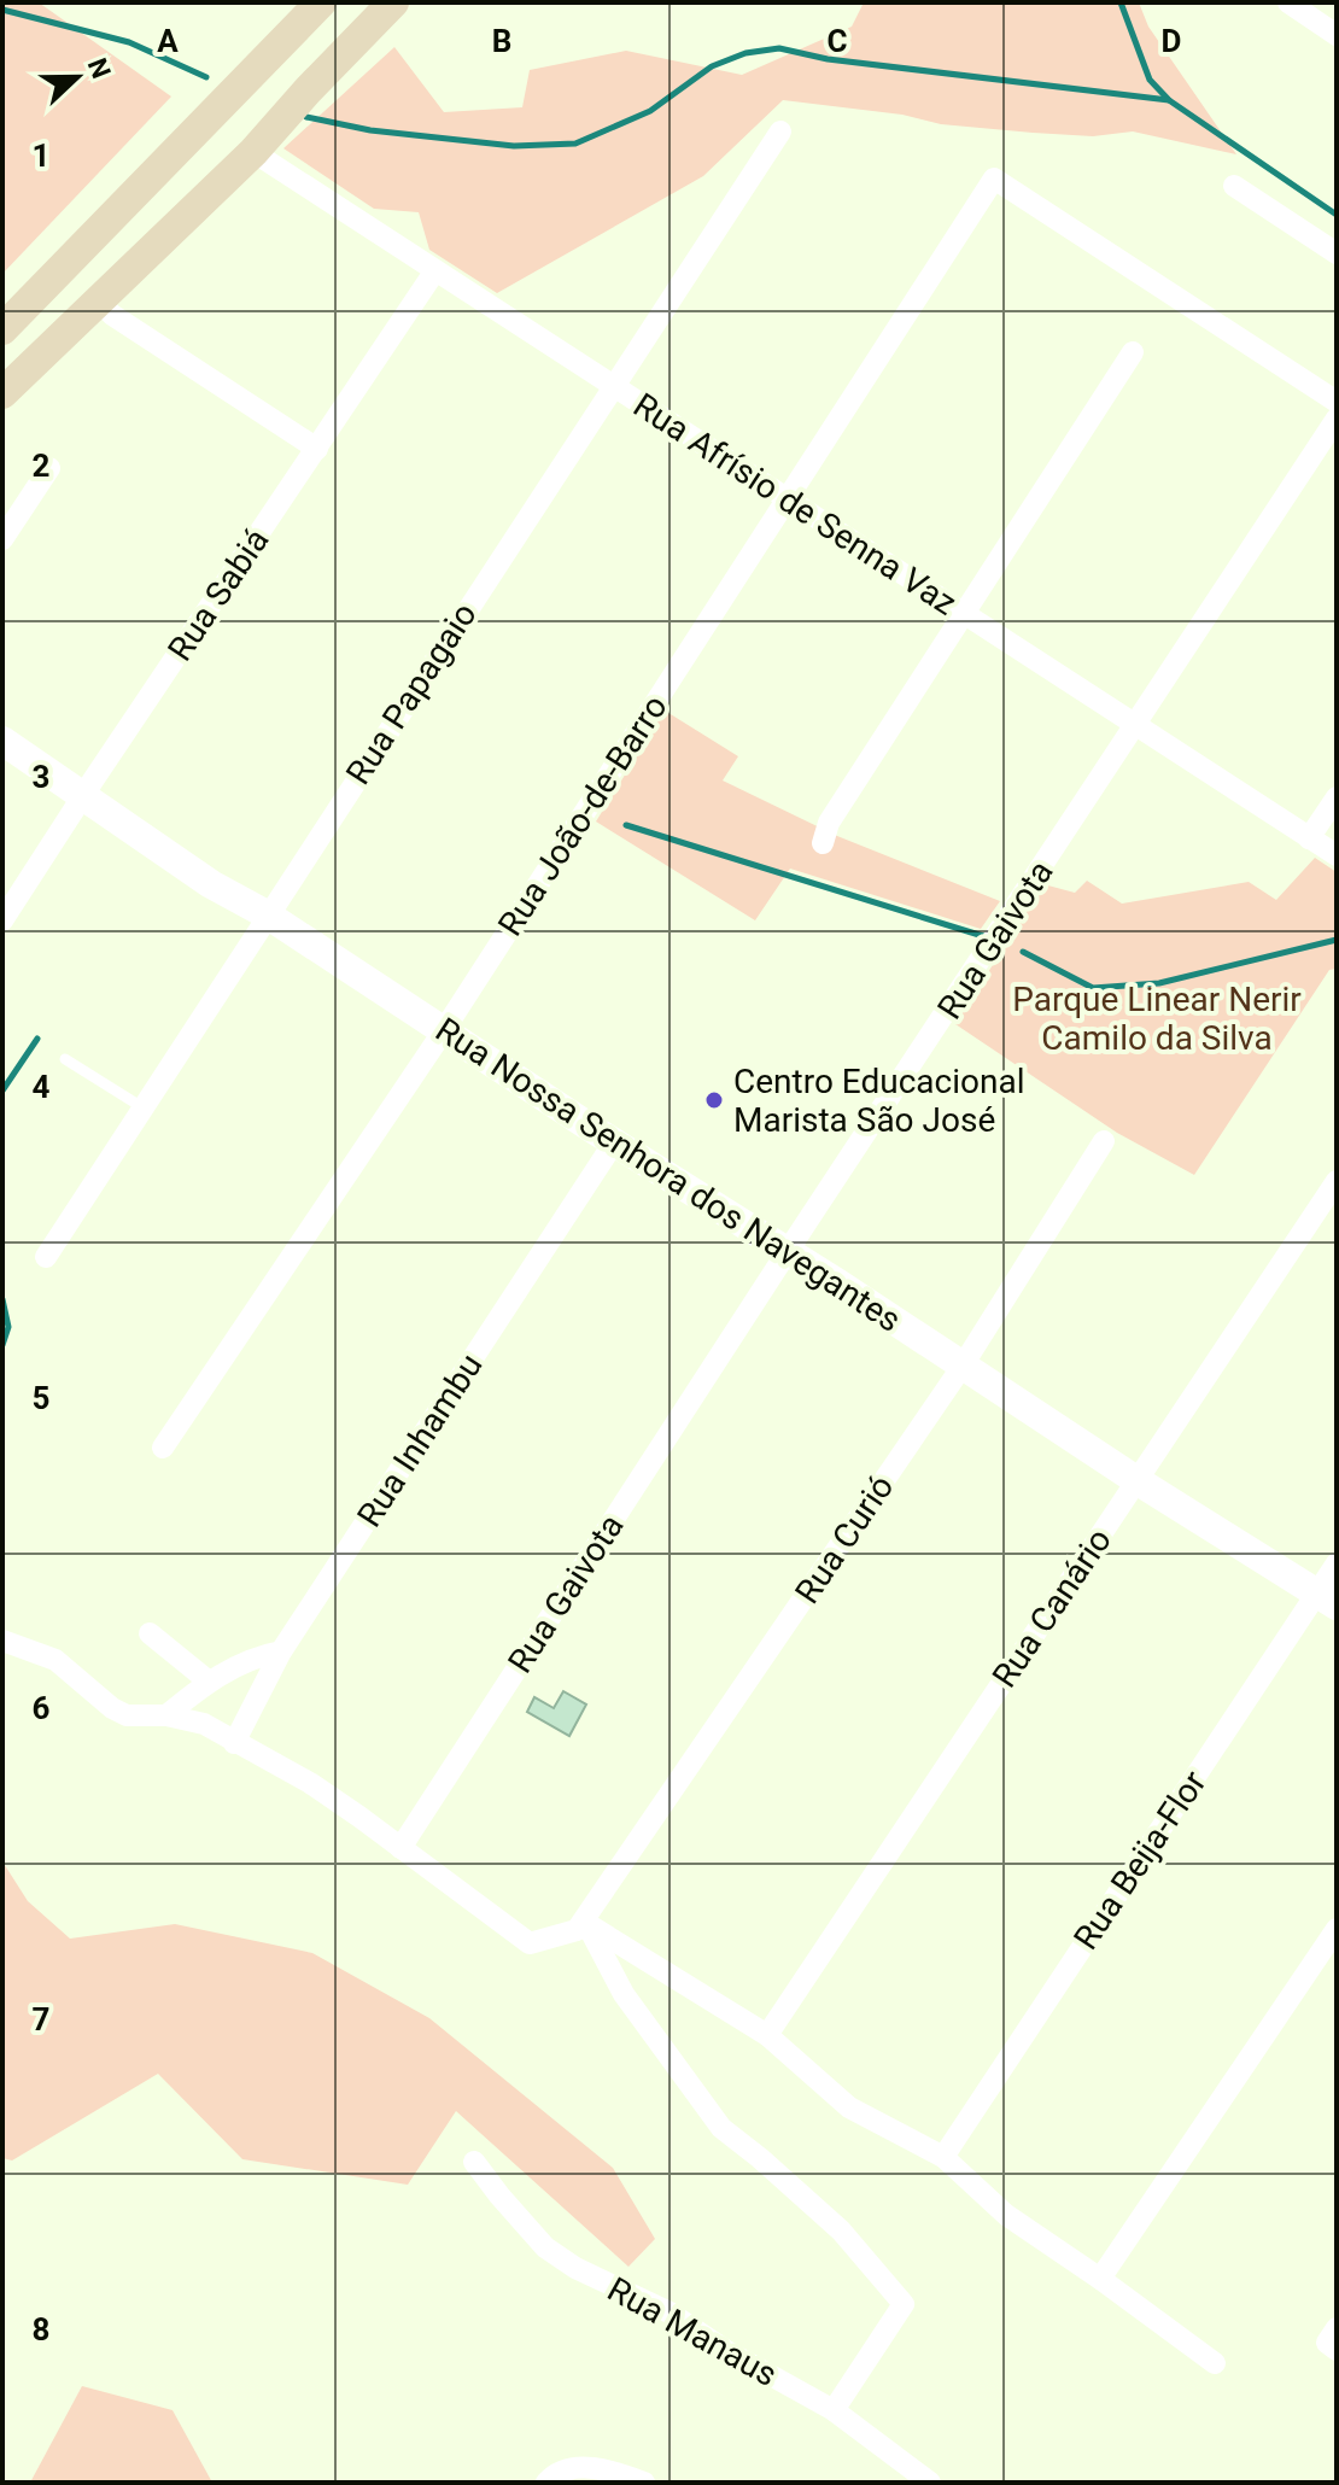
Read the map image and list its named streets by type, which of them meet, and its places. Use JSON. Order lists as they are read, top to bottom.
{
  "streets": {
    "street": [
      "Rua Afrísio de Senna Vaz",
      "Rua Sabiá",
      "Rua Papagaio",
      "Rua João-de-Barro",
      "Rua Gaivota",
      "Rua Nossa Senhora dos Navegantes",
      "Rua Inhambu",
      "Rua Curió",
      "Rua Canário",
      "Rua Beija-Flor",
      "Rua Manaus"
    ]
  },
  "crossings": [
    ["Rua Afrísio de Senna Vaz", "Rua Sabiá"],
    ["Rua Afrísio de Senna Vaz", "Rua Papagaio"],
    ["Rua Afrísio de Senna Vaz", "Rua João-de-Barro"],
    ["Rua Afrísio de Senna Vaz", "Rua Gaivota"],
    ["Rua Sabiá", "Rua Nossa Senhora dos Navegantes"],
    ["Rua Papagaio", "Rua Nossa Senhora dos Navegantes"],
    ["Rua João-de-Barro", "Rua Nossa Senhora dos Navegantes"],
    ["Rua Gaivota", "Rua Nossa Senhora dos Navegantes"],
    ["Rua Nossa Senhora dos Navegantes", "Rua Inhambu"],
    ["Rua Nossa Senhora dos Navegantes", "Rua Curió"],
    ["Rua Nossa Senhora dos Navegantes", "Rua Canário"],
    ["Rua Nossa Senhora dos Navegantes", "Rua Beija-Flor"]
  ],
  "parks": ["Parque Linear Nerir Camilo da Silva"],
  "places": ["Centro Educacional Marista São José"],
  "north": "right",
  "grid": {
    "columns": [
      "A",
      "B",
      "C",
      "D"
    ],
    "rows": [
      "1",
      "2",
      "3",
      "4",
      "5",
      "6",
      "7",
      "8"
    ]
  }
}
